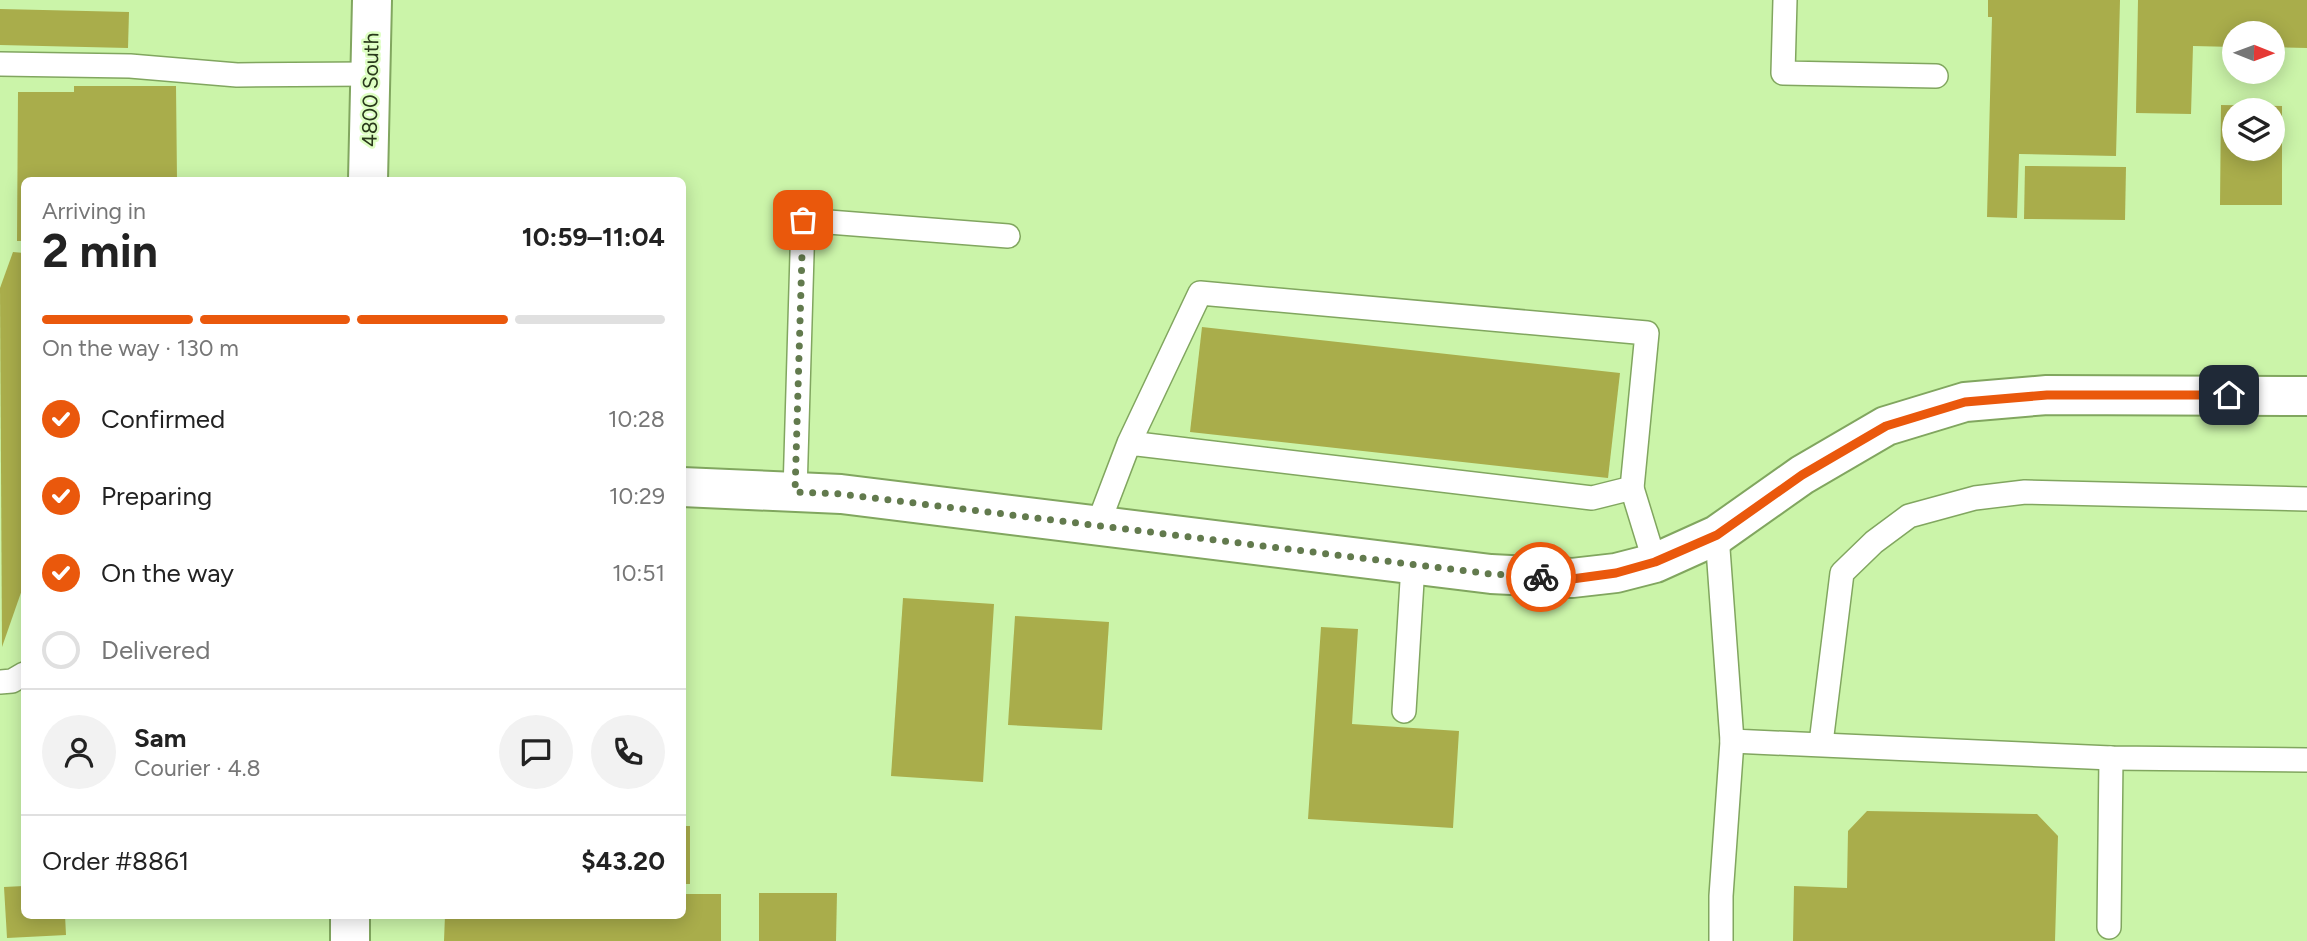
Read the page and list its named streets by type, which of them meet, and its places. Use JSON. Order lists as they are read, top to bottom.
{
  "streets": {
    "street": ["4800 South"]
  },
  "north": "right",
  "page": {
    "heading": ["2 min", "Arriving in", "10:59–11:04"],
    "panel": [
      "Sam",
      "Courier · 4.8",
      "Order #8861",
      "$43.20"
    ],
    "bar": "On the way · 130 m",
    "list": [
      ["Confirmed", "10:28"],
      ["Preparing", "10:29"],
      ["On the way", "10:51"],
      "Delivered"
    ]
  }
}
